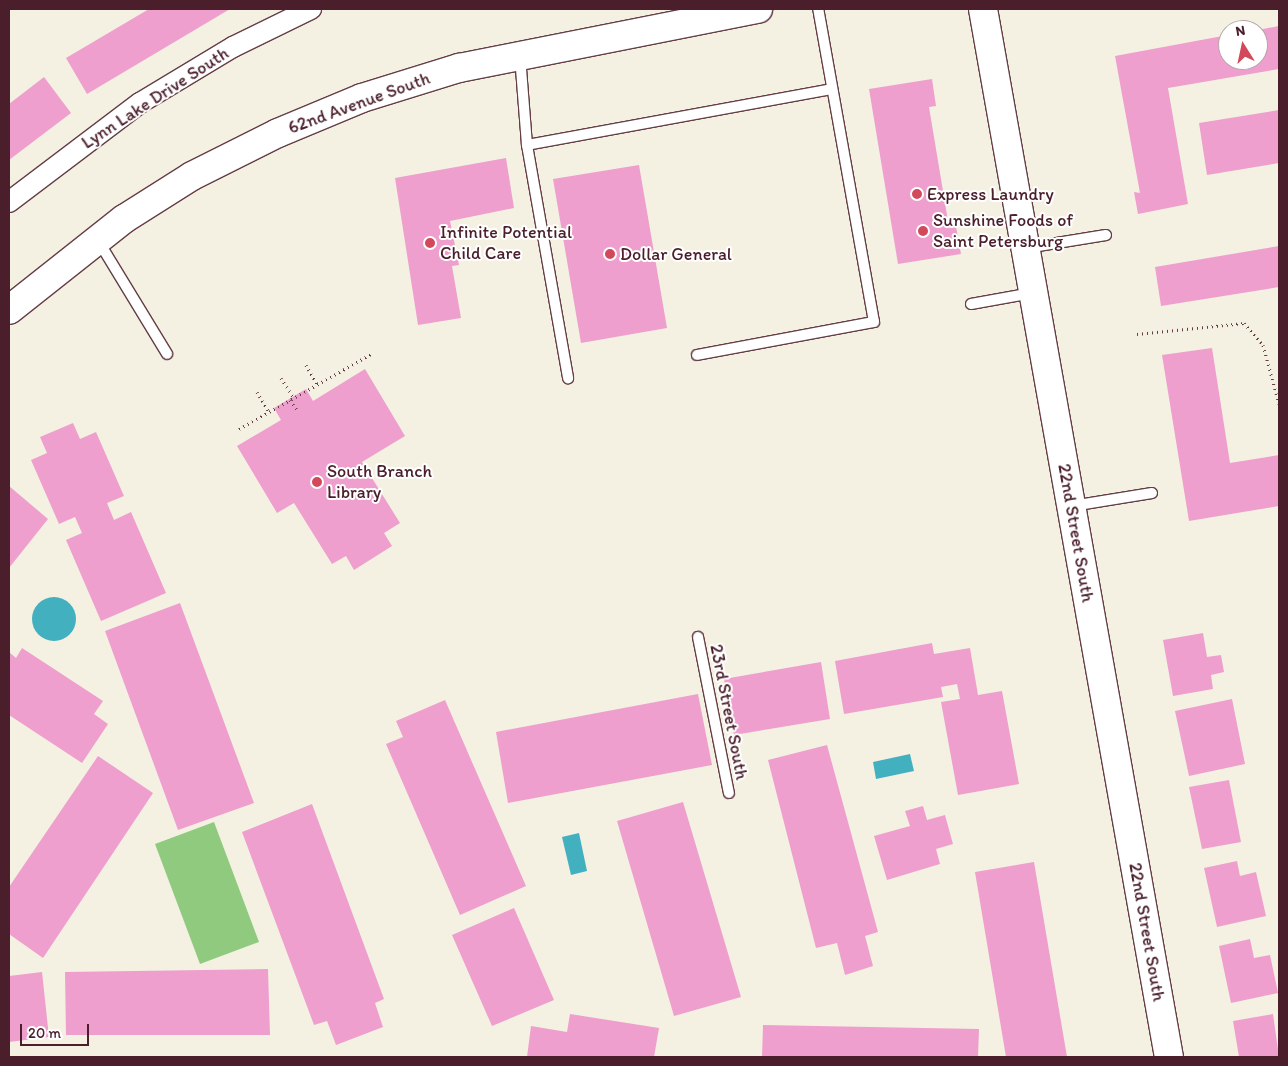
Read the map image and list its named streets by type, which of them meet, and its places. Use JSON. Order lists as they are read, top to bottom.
{
  "streets": {
    "street": ["Lynn Lake Drive South", "62nd Avenue South", "22nd Street South"],
    "lane": ["23rd Street South"]
  },
  "places": [
    "Express Laundry",
    "Sunshine Foods of Saint Petersburg",
    "Infinite Potential Child Care",
    "Dollar General",
    "South Branch Library"
  ],
  "scale_bar": "20 m",
  "north": "top"
}
